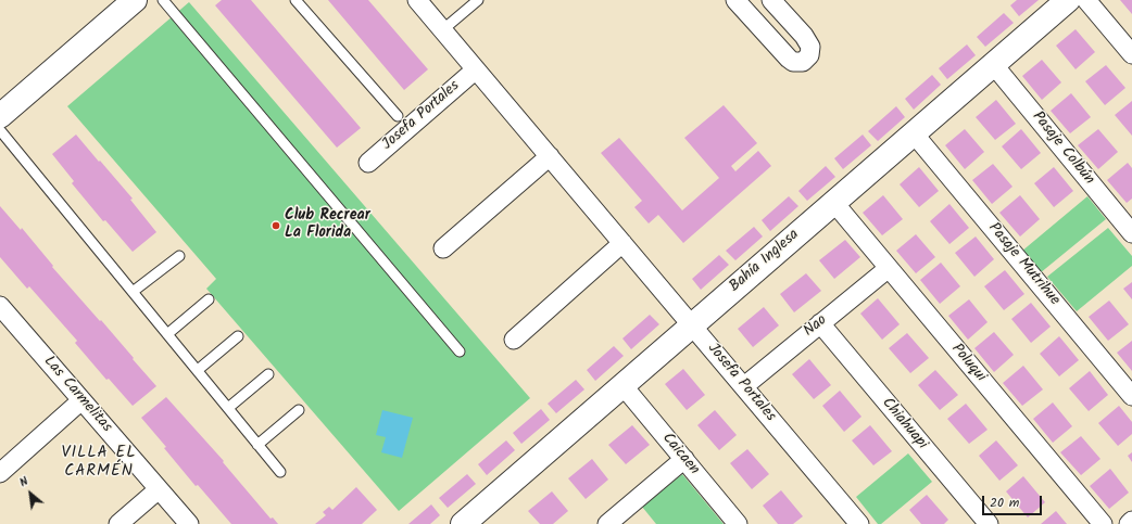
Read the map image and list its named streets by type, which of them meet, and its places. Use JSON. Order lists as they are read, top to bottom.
{
  "streets": {
    "street": [
      "Josefa Portales",
      "Pasaje Colbún",
      "Bahía Inglesa",
      "Pasaje Mutrihue",
      "Nao",
      "Poluqui",
      "Las Carmelitas",
      "Chiahuapi",
      "Caicaen"
    ]
  },
  "crossings": [
    ["Josefa Portales", "Bahía Inglesa"],
    ["Josefa Portales", "Nao"],
    ["Pasaje Colbún", "Bahía Inglesa"],
    ["Bahía Inglesa", "Pasaje Mutrihue"],
    ["Bahía Inglesa", "Poluqui"],
    ["Bahía Inglesa", "Caicaen"],
    ["Nao", "Poluqui"],
    ["Nao", "Chiahuapi"]
  ],
  "districts": ["VILLA EL CARMÉN"],
  "places": ["Club Recrear La Florida"],
  "scale_bar": "20 m",
  "north": "top left"
}
